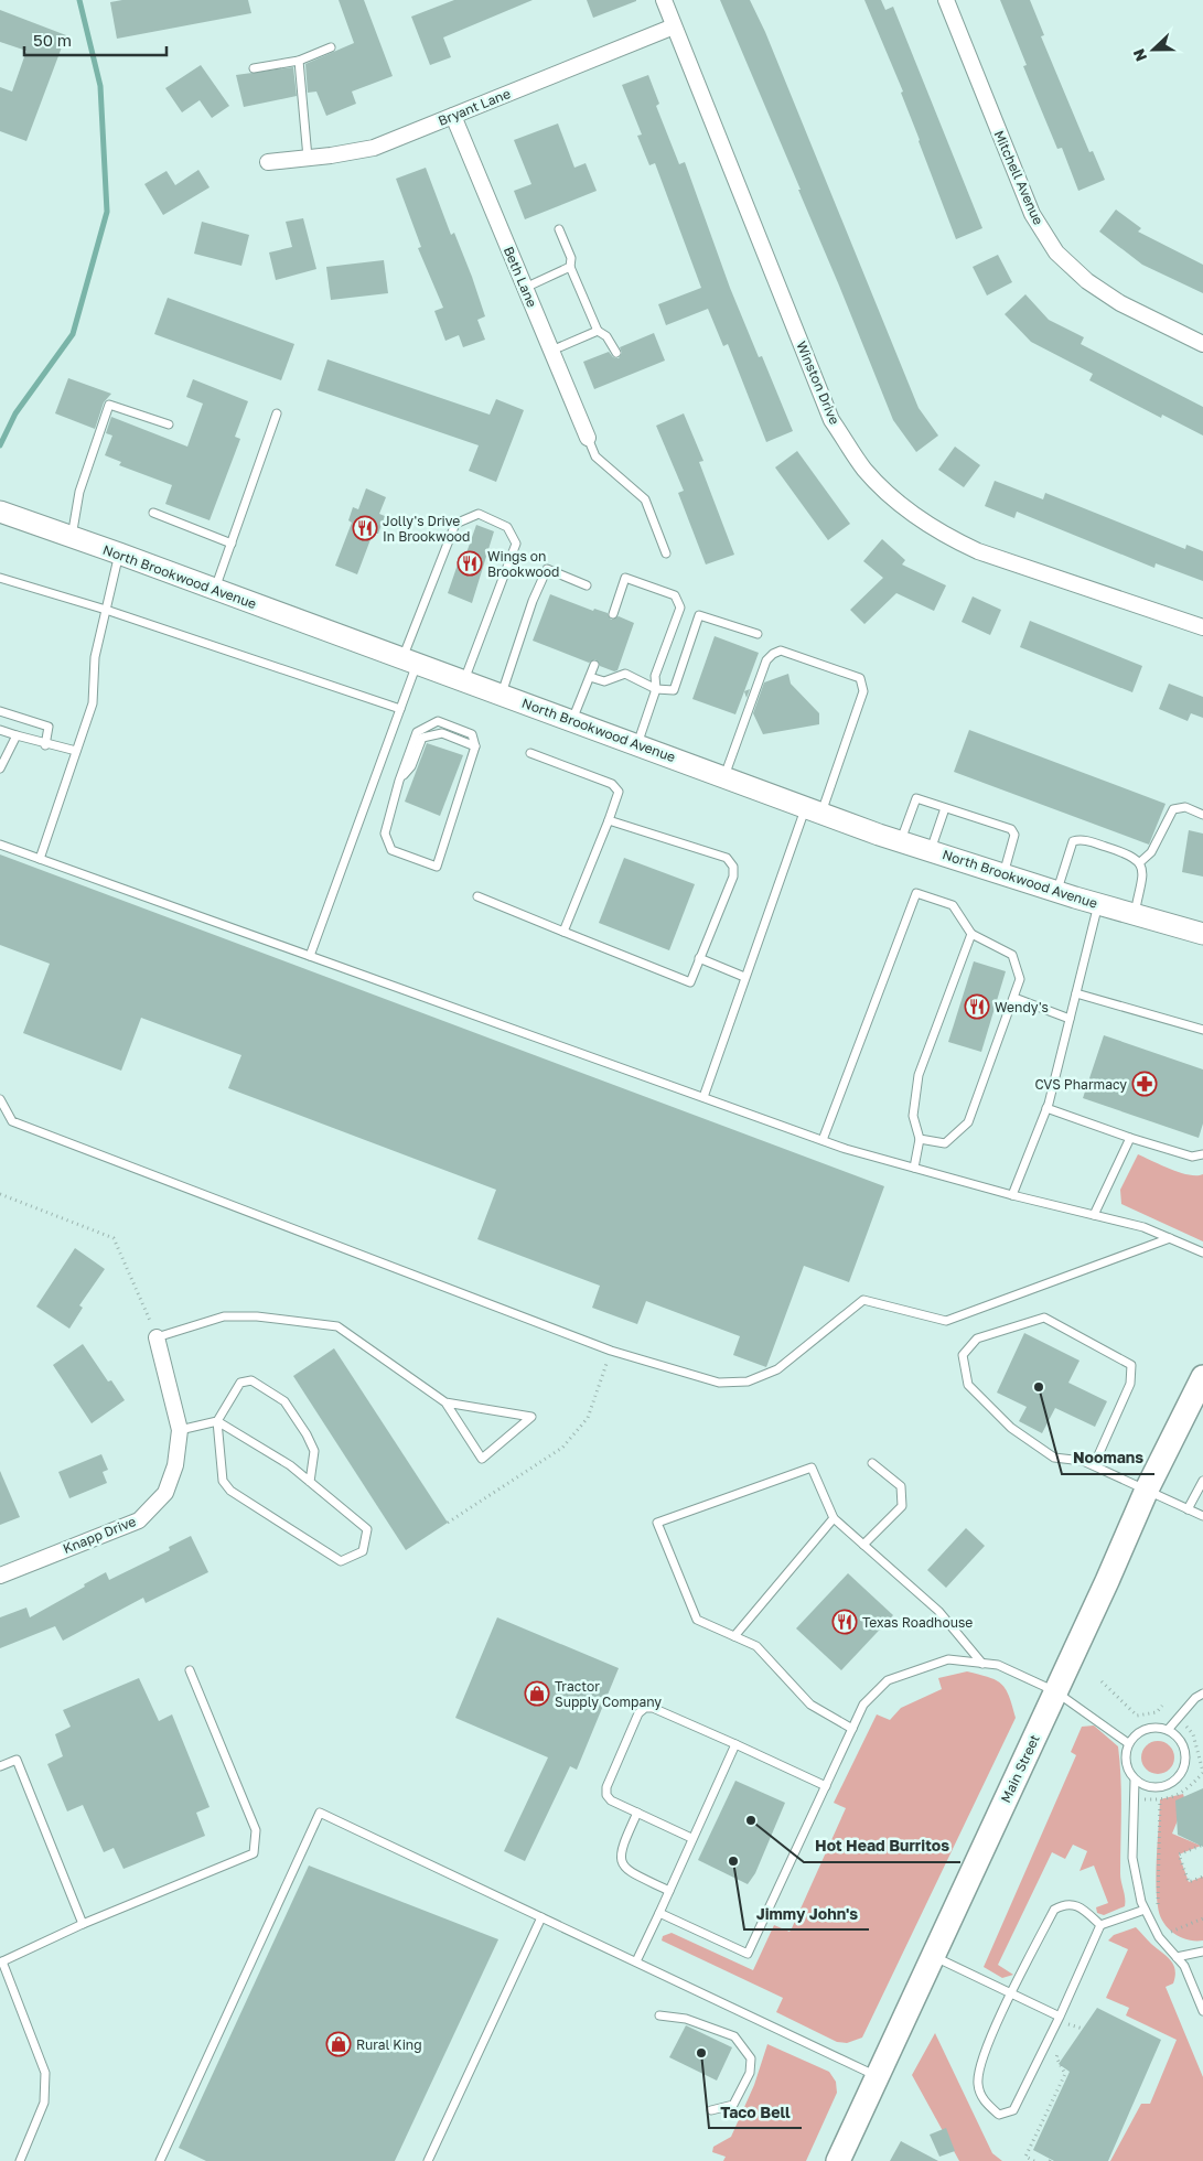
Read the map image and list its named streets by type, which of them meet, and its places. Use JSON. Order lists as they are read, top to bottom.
{
  "streets": {
    "main road": ["Main Street"],
    "street": [
      "Bryant Lane",
      "Mitchell Avenue",
      "Beth Lane",
      "Winston Drive",
      "North Brookwood Avenue",
      "Knapp Drive"
    ]
  },
  "crossings": [
    ["Bryant Lane", "Beth Lane"],
    ["Bryant Lane", "Winston Drive"]
  ],
  "places": {
    "restaurant": [
      "Jolly's Drive In Brookwood",
      "Wings on Brookwood",
      "Wendy's",
      "Texas Roadhouse"
    ],
    "pharmacy": ["CVS Pharmacy"],
    "other": [
      "Noomans",
      "Hot Head Burritos",
      "Jimmy John's",
      "Taco Bell"
    ],
    "shop": ["Tractor Supply Company", "Rural King"]
  },
  "scale_bar": "50 m",
  "north": "left"
}
